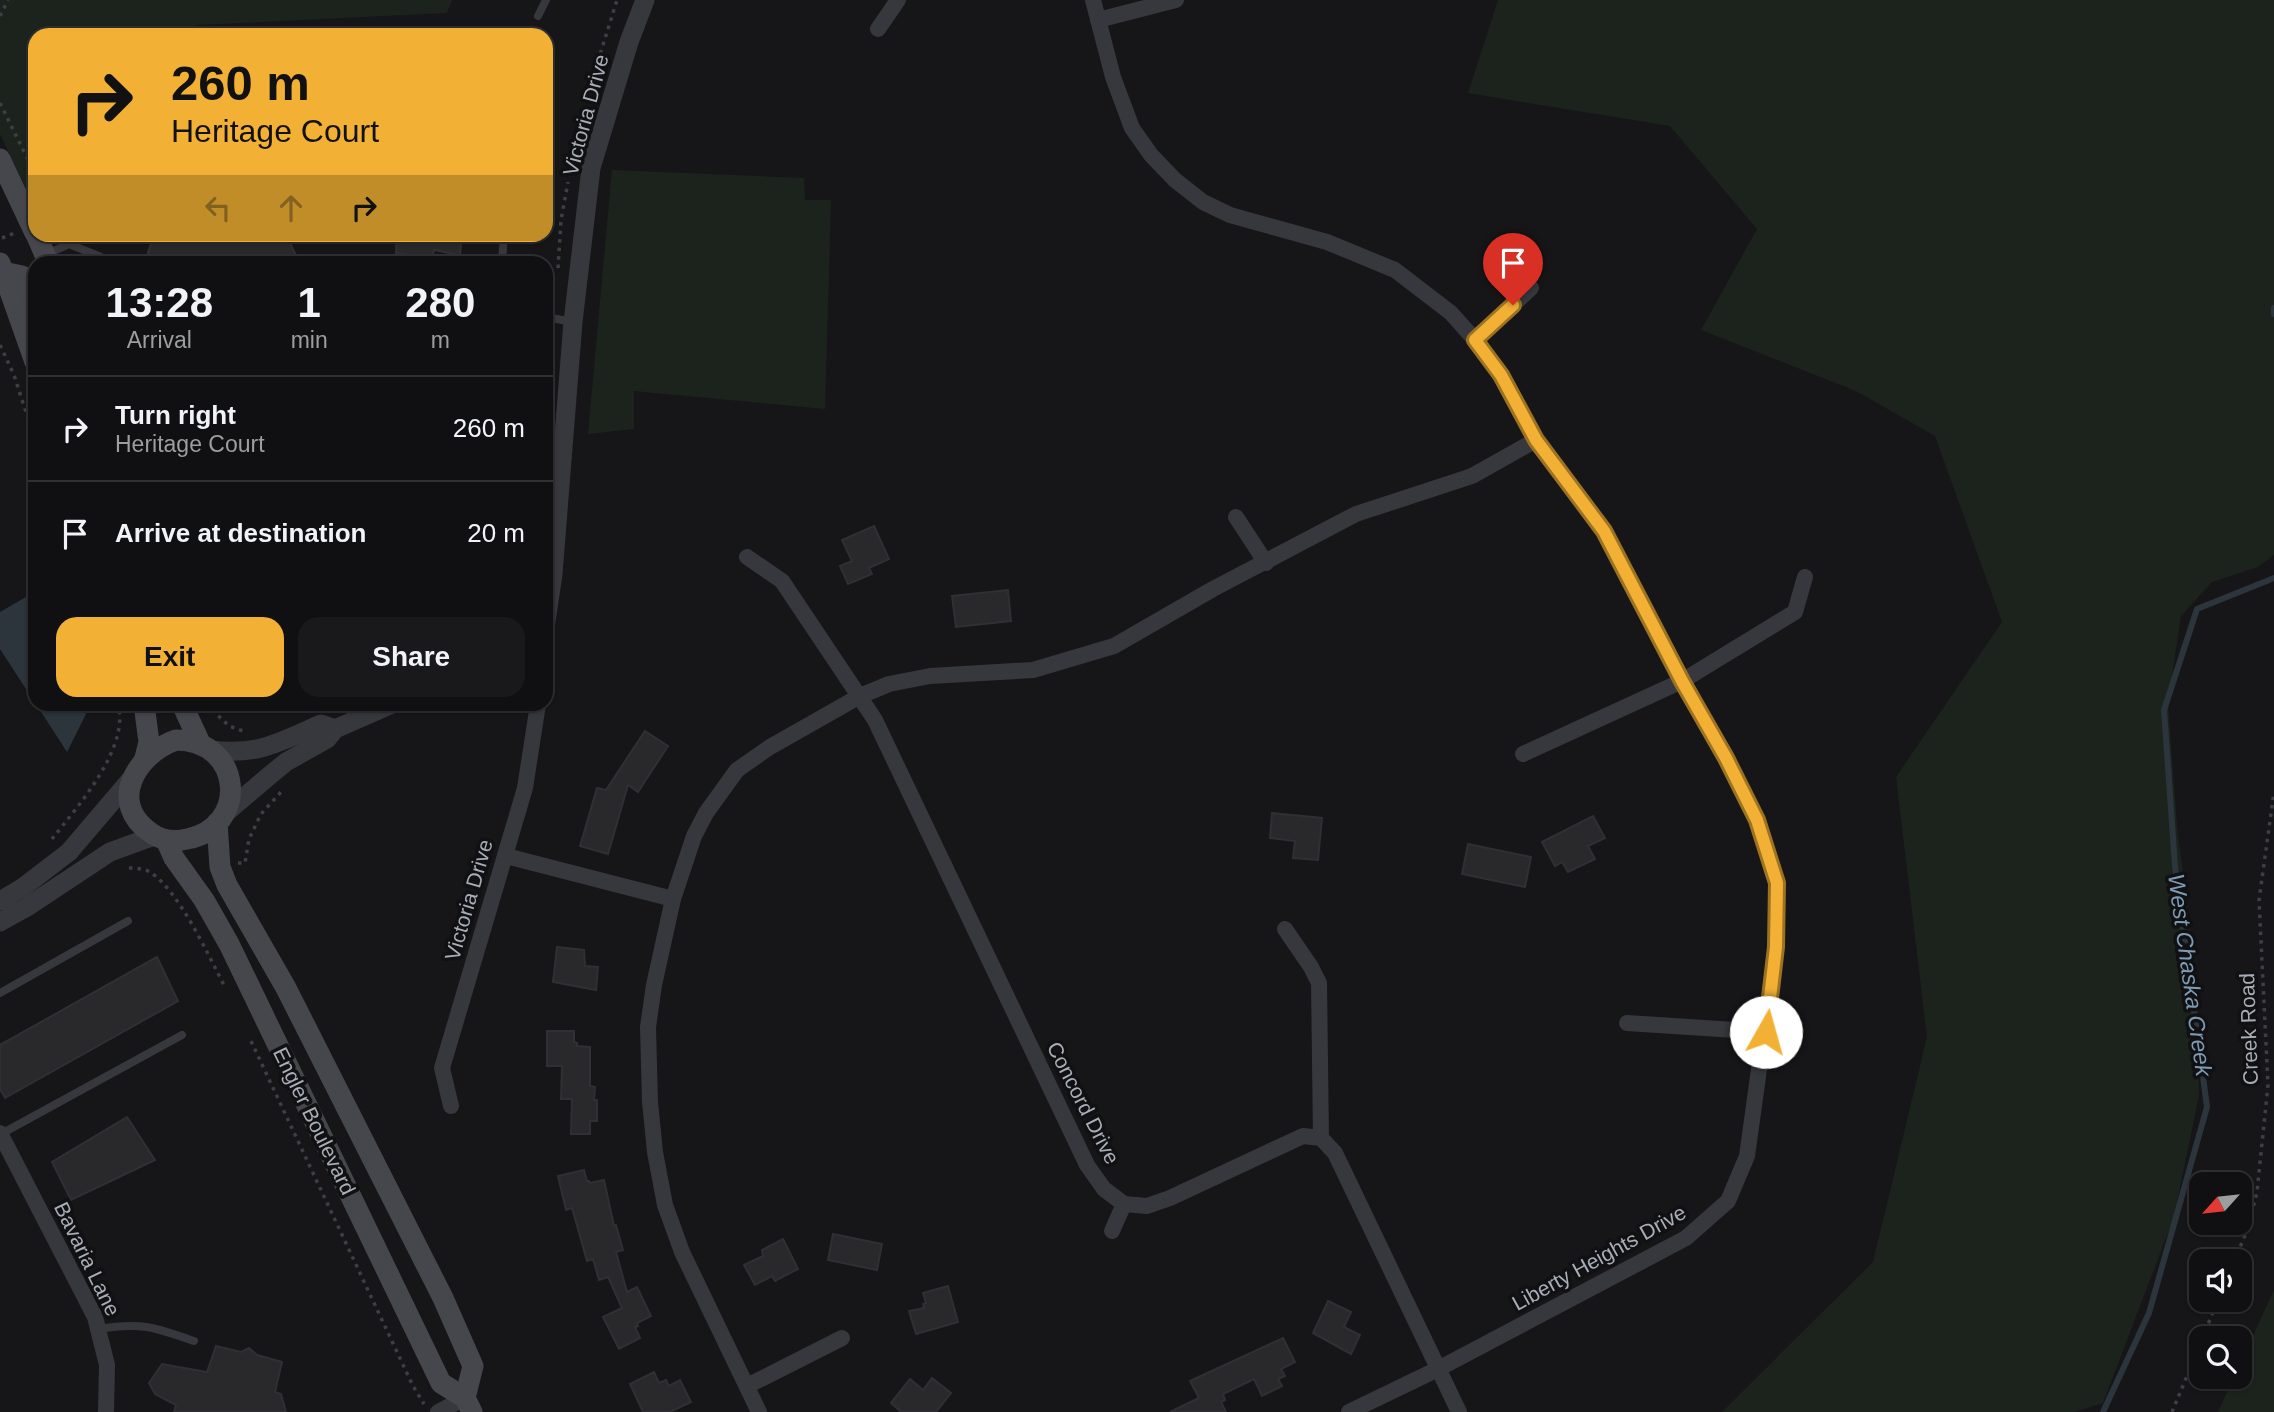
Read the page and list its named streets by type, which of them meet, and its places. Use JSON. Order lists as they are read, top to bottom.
{
  "streets": {
    "main road": ["Engler Boulevard"],
    "street": [
      "Victoria Drive",
      "Concord Drive",
      "Liberty Heights Drive",
      "Bavaria Lane"
    ],
    "path": ["Creek Road"]
  },
  "water": ["West Chaska Creek"],
  "north": "bottom left",
  "page": {
    "turn": ["260 m", "Heritage Court"],
    "eta": [
      "13:28",
      "Arrival",
      "1",
      "min",
      "280",
      "m"
    ],
    "list": [
      {
        "name": "Turn right",
        "note": "Heritage Court",
        "value": "260 m"
      },
      {
        "name": "Arrive at destination",
        "value": "20 m"
      }
    ],
    "buttons": ["Exit", "Share"]
  }
}
